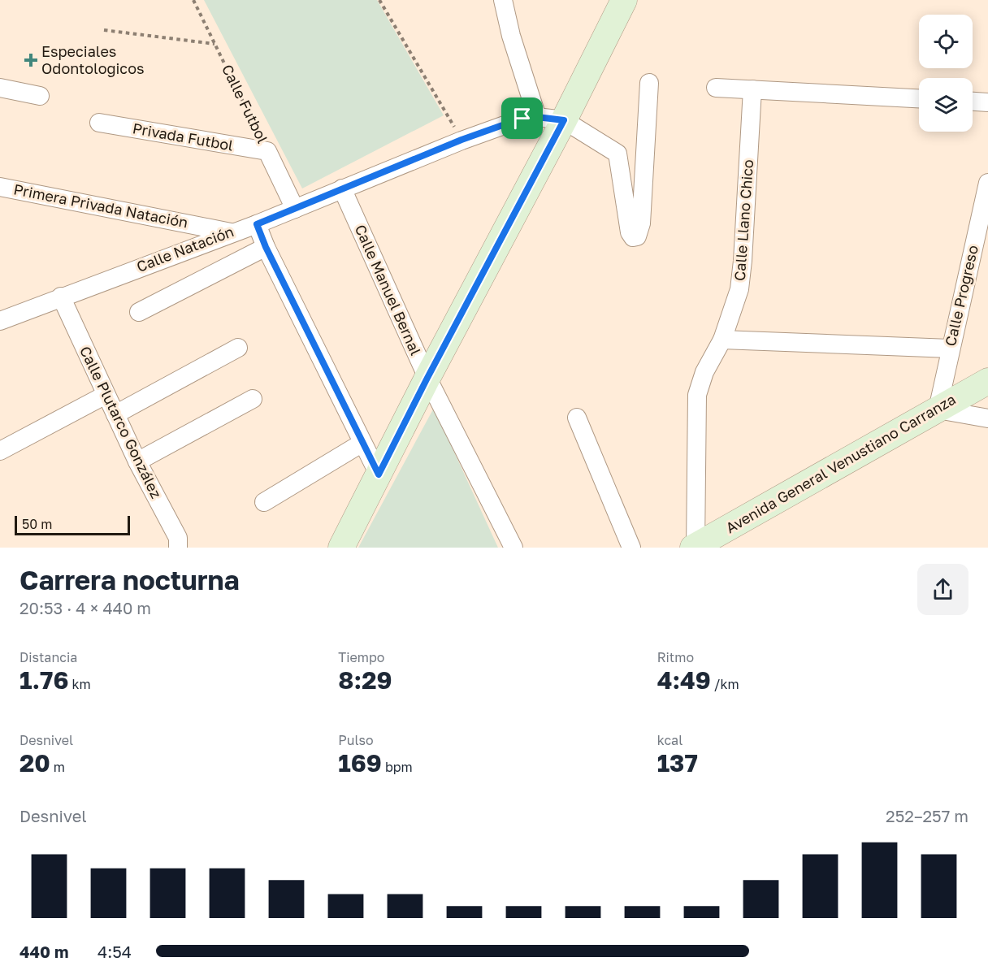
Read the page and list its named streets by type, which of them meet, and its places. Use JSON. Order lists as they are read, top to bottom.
{
  "streets": {
    "main road": ["Avenida General Venustiano Carranza"],
    "street": [
      "Calle Futbol",
      "Privada Futbol",
      "Primera Privada Natación",
      "Calle Llano Chico",
      "Calle Natación",
      "Calle Manuel Bernal",
      "Calle Progreso",
      "Calle Plutarco González"
    ]
  },
  "crossings": [
    ["Calle Futbol", "Privada Futbol"],
    ["Calle Futbol", "Calle Natación"],
    ["Primera Privada Natación", "Calle Natación"],
    ["Calle Llano Chico", "Avenida General Venustiano Carranza"],
    ["Calle Natación", "Calle Manuel Bernal"],
    ["Calle Natación", "Calle Plutarco González"],
    ["Calle Progreso", "Avenida General Venustiano Carranza"]
  ],
  "places": {
    "health": ["Especiales Odontologicos"]
  },
  "scale_bar": "50 m",
  "page": {
    "scale": "50 m",
    "heading": ["Carrera nocturna", "20:53 · 4 × 440 m"],
    "stats": [
      ["Distancia", "1.76 km"],
      ["Tiempo", "8:29"],
      ["Ritmo", "4:49 /km"],
      ["Desnivel", "20 m"],
      ["Pulso", "169 bpm"],
      ["kcal", "137"]
    ],
    "chart": ["Desnivel", "252–257 m"],
    "list": [
      {
        "name": "440 m",
        "note": "4:54"
      }
    ]
  }
}
